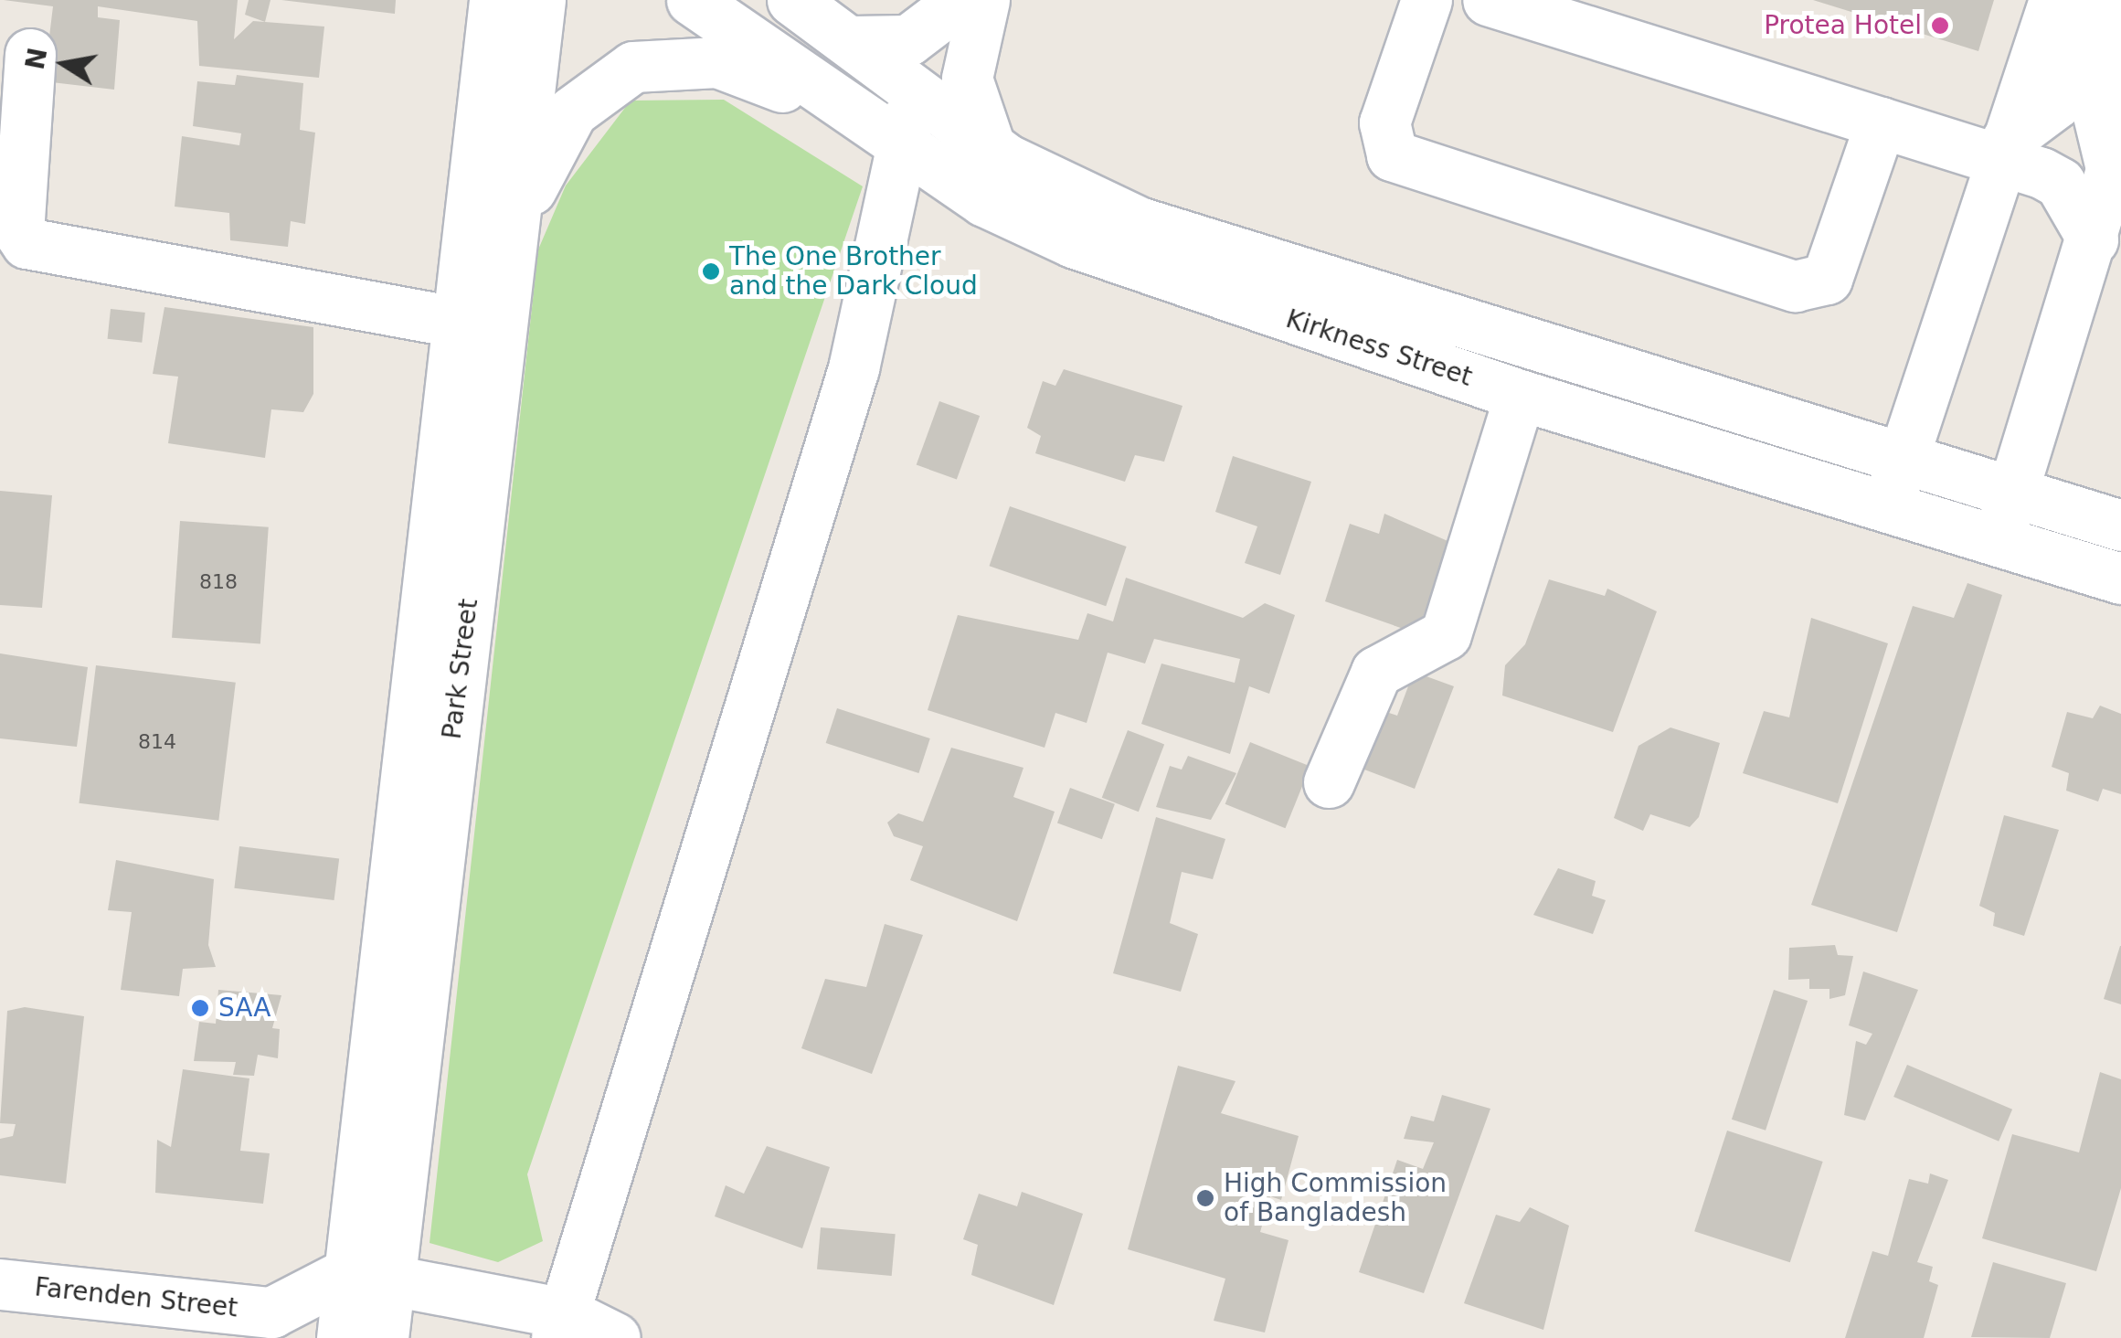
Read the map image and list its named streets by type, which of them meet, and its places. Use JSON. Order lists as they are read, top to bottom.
{
  "streets": {
    "street": ["Kirkness Street", "Park Street", "Farenden Street"]
  },
  "crossings": [
    ["Park Street", "Farenden Street"]
  ],
  "places": [
    "Protea Hotel",
    "The One Brother and the Dark Cloud",
    "SAA",
    "High Commission of Bangladesh"
  ],
  "house_numbers": ["818", "814"],
  "north": "left"
}
